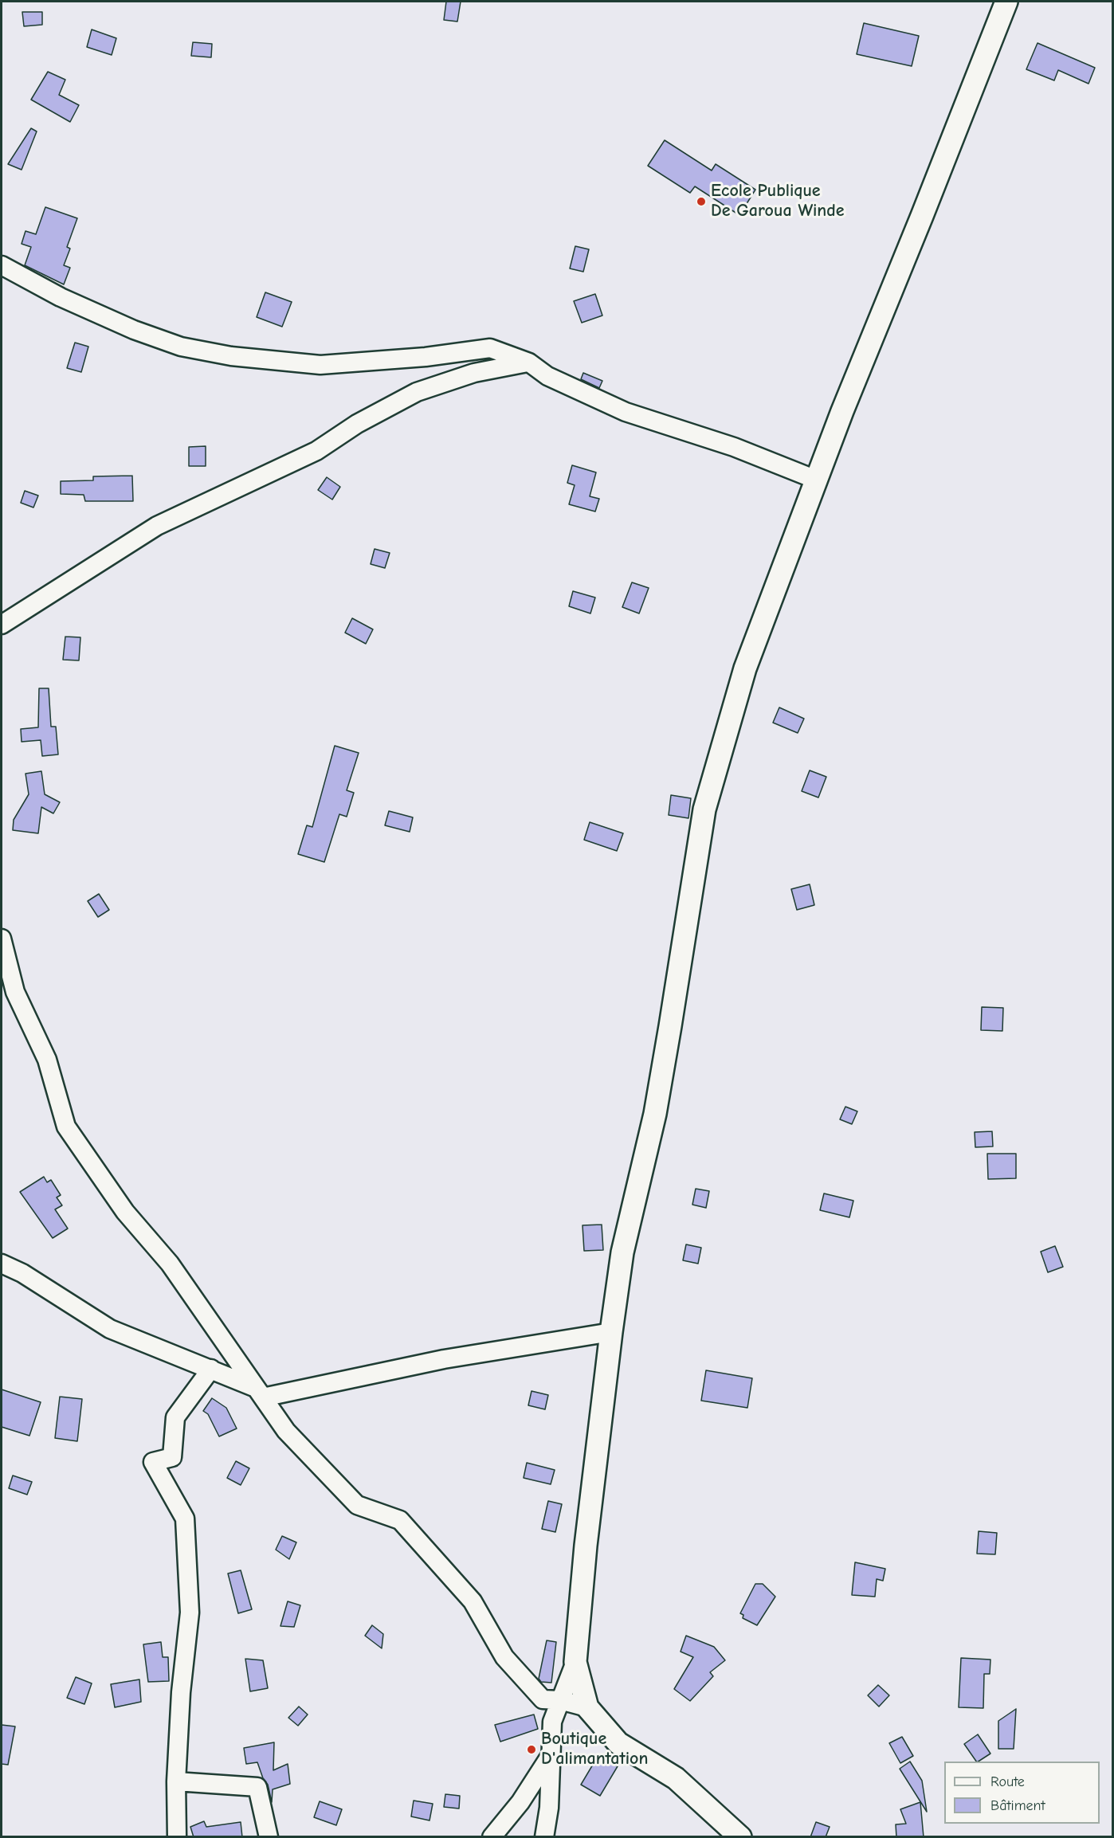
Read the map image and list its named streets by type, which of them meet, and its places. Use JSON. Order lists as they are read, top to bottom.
{
  "places": ["Ecole Publique De Garoua Winde", "Boutique D'alimantation"],
  "legend": ["Route", "Bâtiment"]
}
